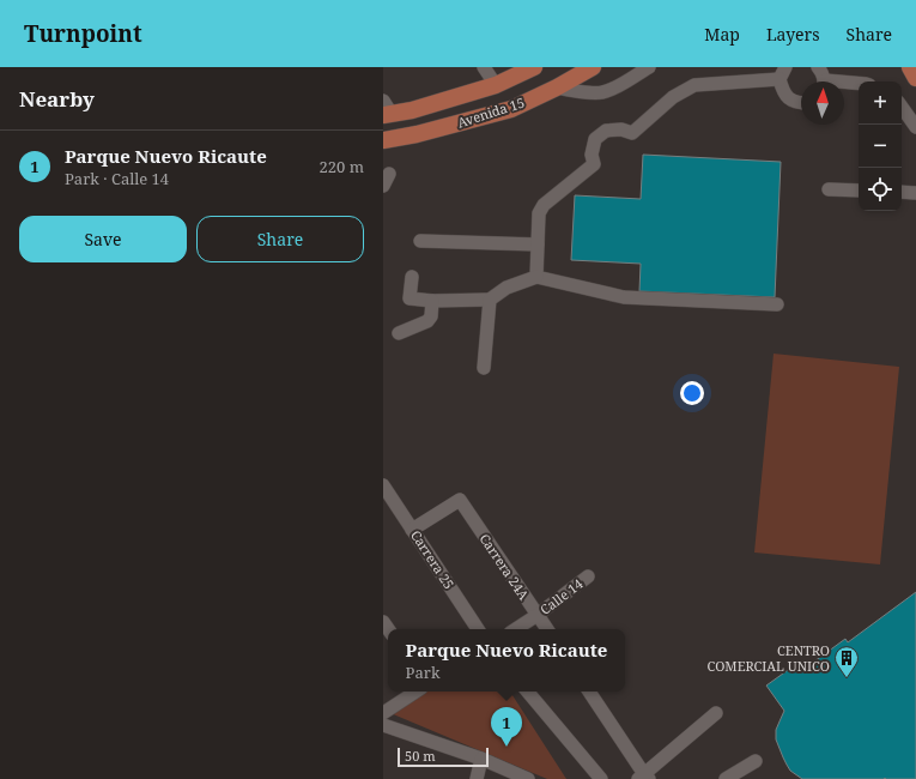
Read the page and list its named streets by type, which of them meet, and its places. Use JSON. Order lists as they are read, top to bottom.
{
  "streets": {
    "main road": ["Avenida 15"],
    "street": ["Carrera 25", "Carrera 24A", "Calle 14"]
  },
  "crossings": [
    ["Carrera 25", "Carrera 24A"],
    ["Carrera 24A", "Calle 14"]
  ],
  "places": {
    "building": ["CENTRO COMERCIAL UNICO"]
  },
  "scale_bar": "50 m",
  "north": "top",
  "page": {
    "header": "Turnpoint",
    "nav": ["Map", "Layers", "Share"],
    "heading": "Nearby",
    "map_buttons": ["+", "−"],
    "list": [
      {
        "mark": "1",
        "name": "Parque Nuevo Ricaute",
        "note": "Park · Calle 14",
        "value": "220 m"
      }
    ],
    "buttons": ["Save", "Share"],
    "popup": ["Parque Nuevo Ricaute", "Park"],
    "pins": "1",
    "scale": "50 m"
  }
}
